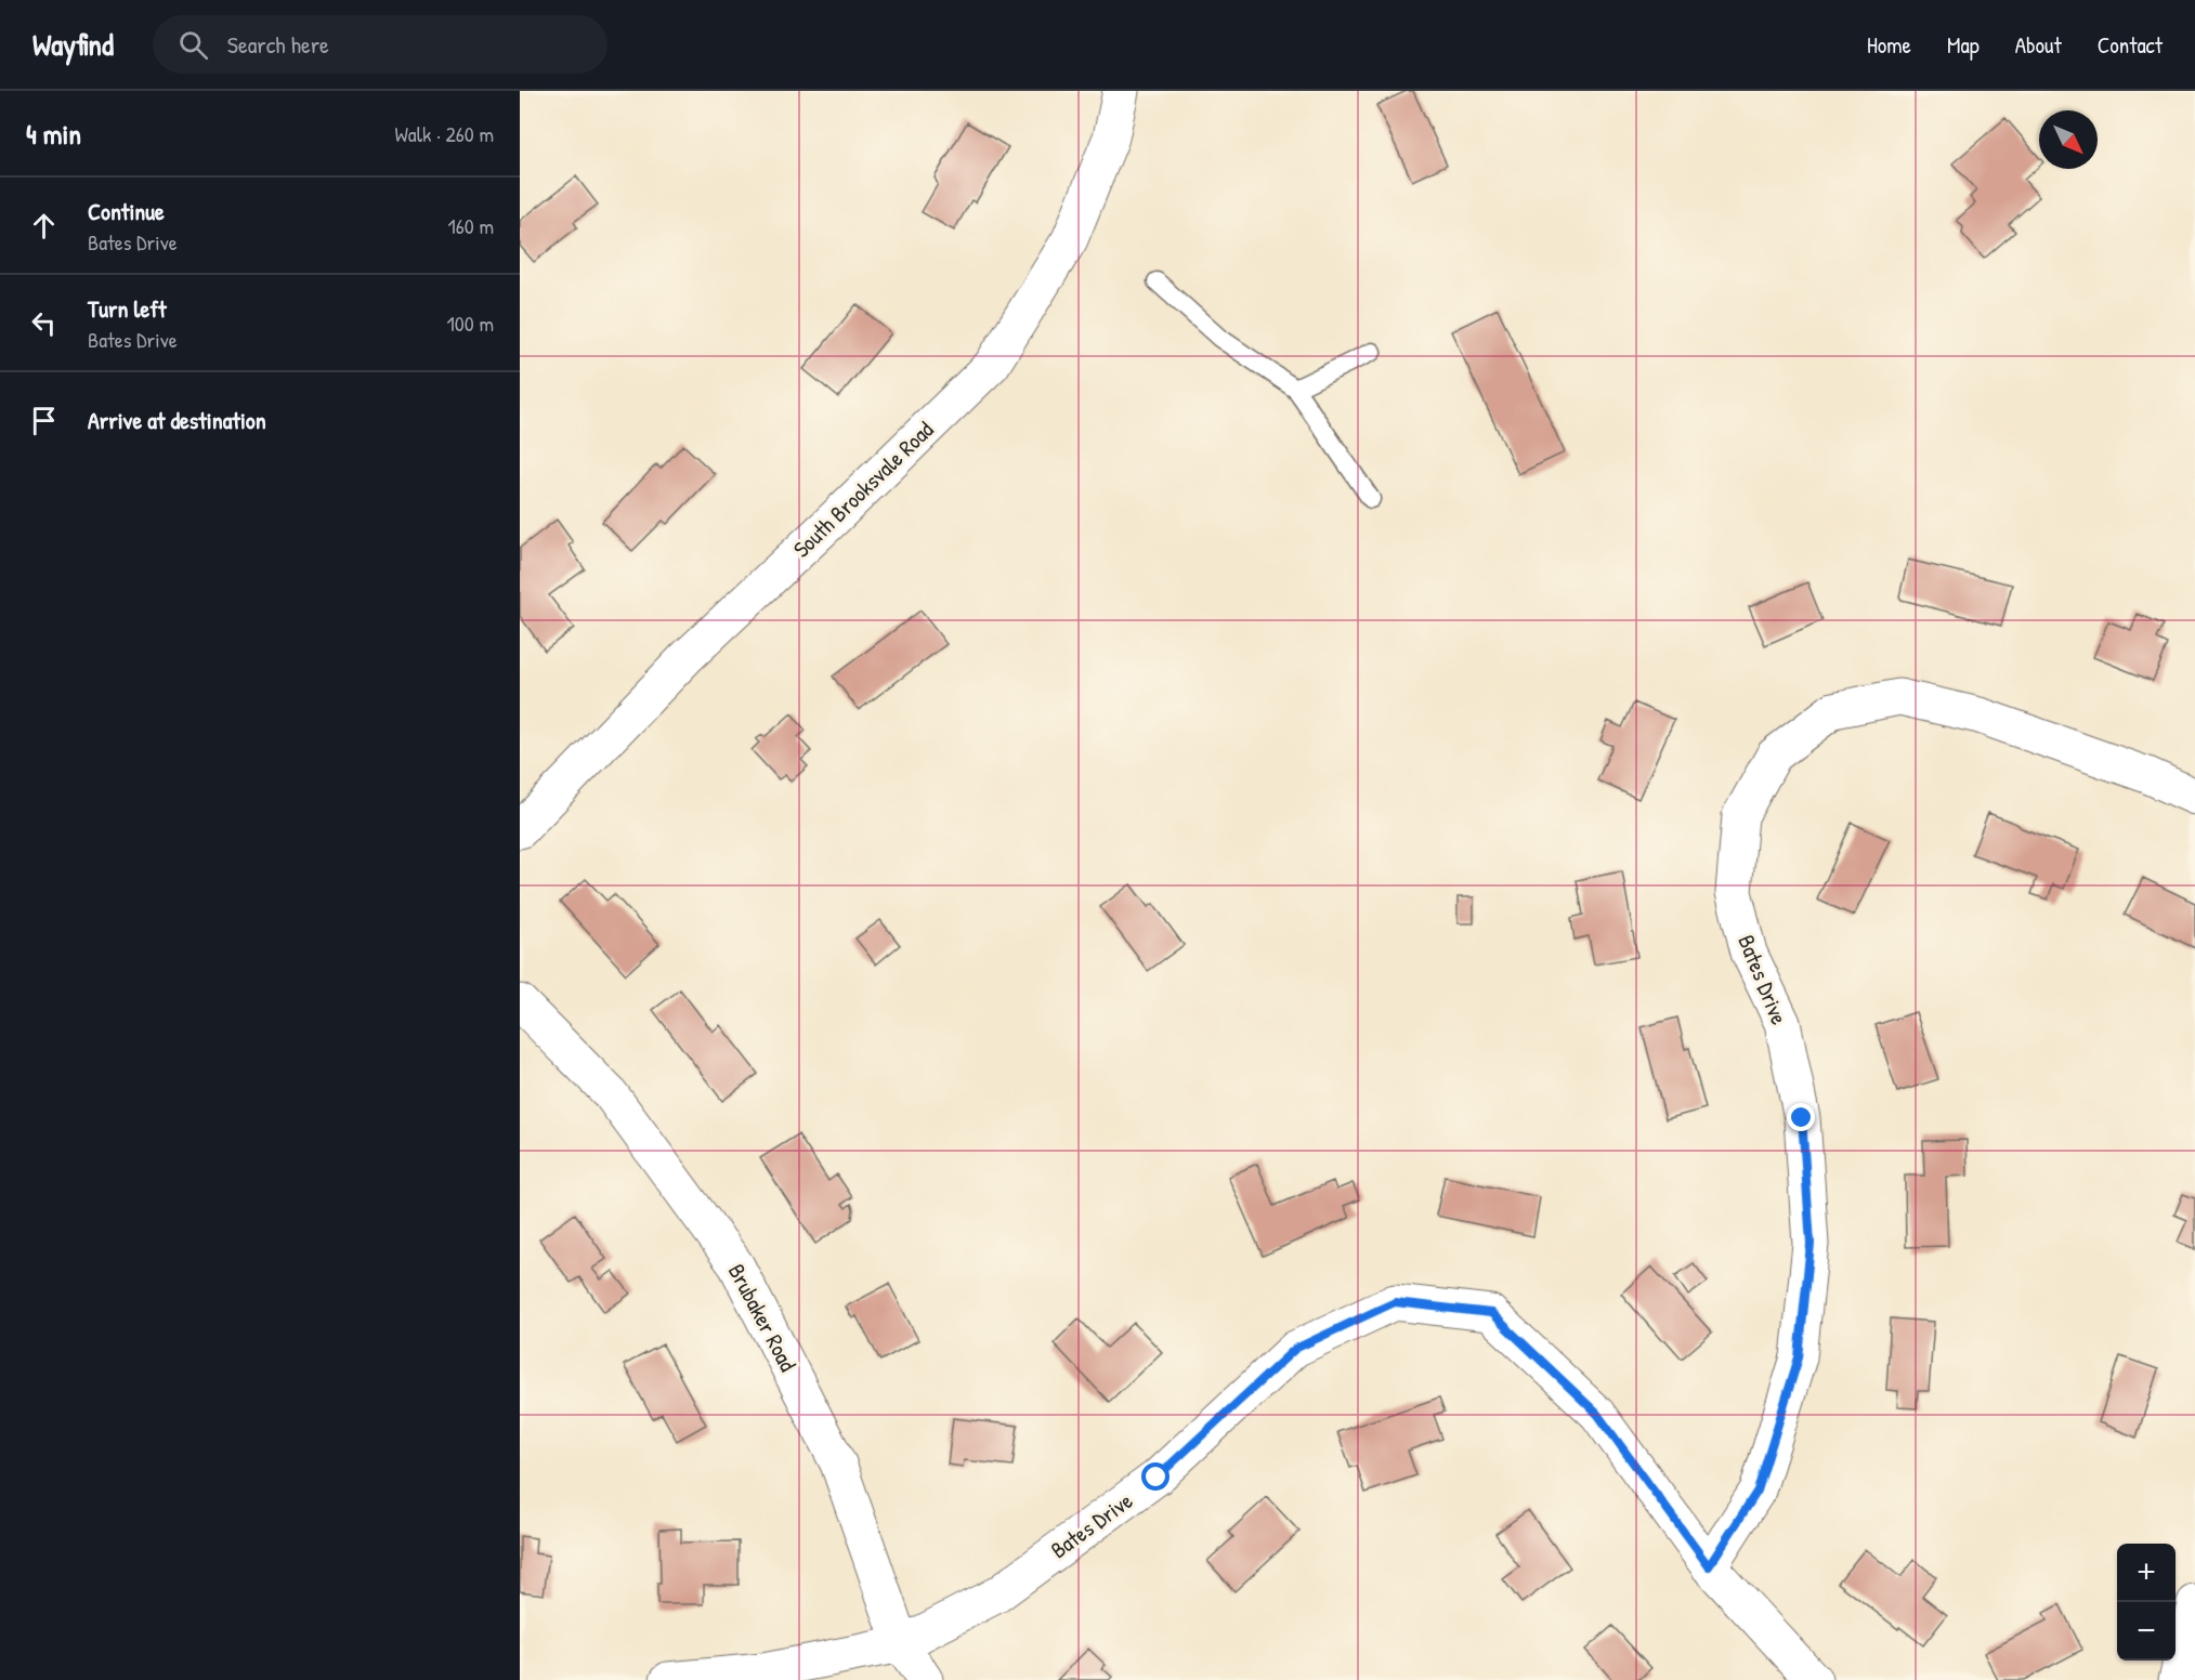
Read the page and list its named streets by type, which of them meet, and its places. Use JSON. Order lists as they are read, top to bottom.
{
  "streets": {
    "street": ["South Brooksvale Road", "Bates Drive", "Brubaker Road"]
  },
  "crossings": [
    ["Bates Drive", "Brubaker Road"]
  ],
  "north": "bottom right",
  "page": {
    "header": "Wayfind",
    "search": "Search here",
    "nav": [
      "Home",
      "Map",
      "About",
      "Contact"
    ],
    "heading": ["4 min", "Walk · 260 m"],
    "list": [
      ["Continue", "Bates Drive", "160 m"],
      ["Turn left", "Bates Drive", "100 m"],
      "Arrive at destination"
    ],
    "map_buttons": ["+", "−"]
  }
}
